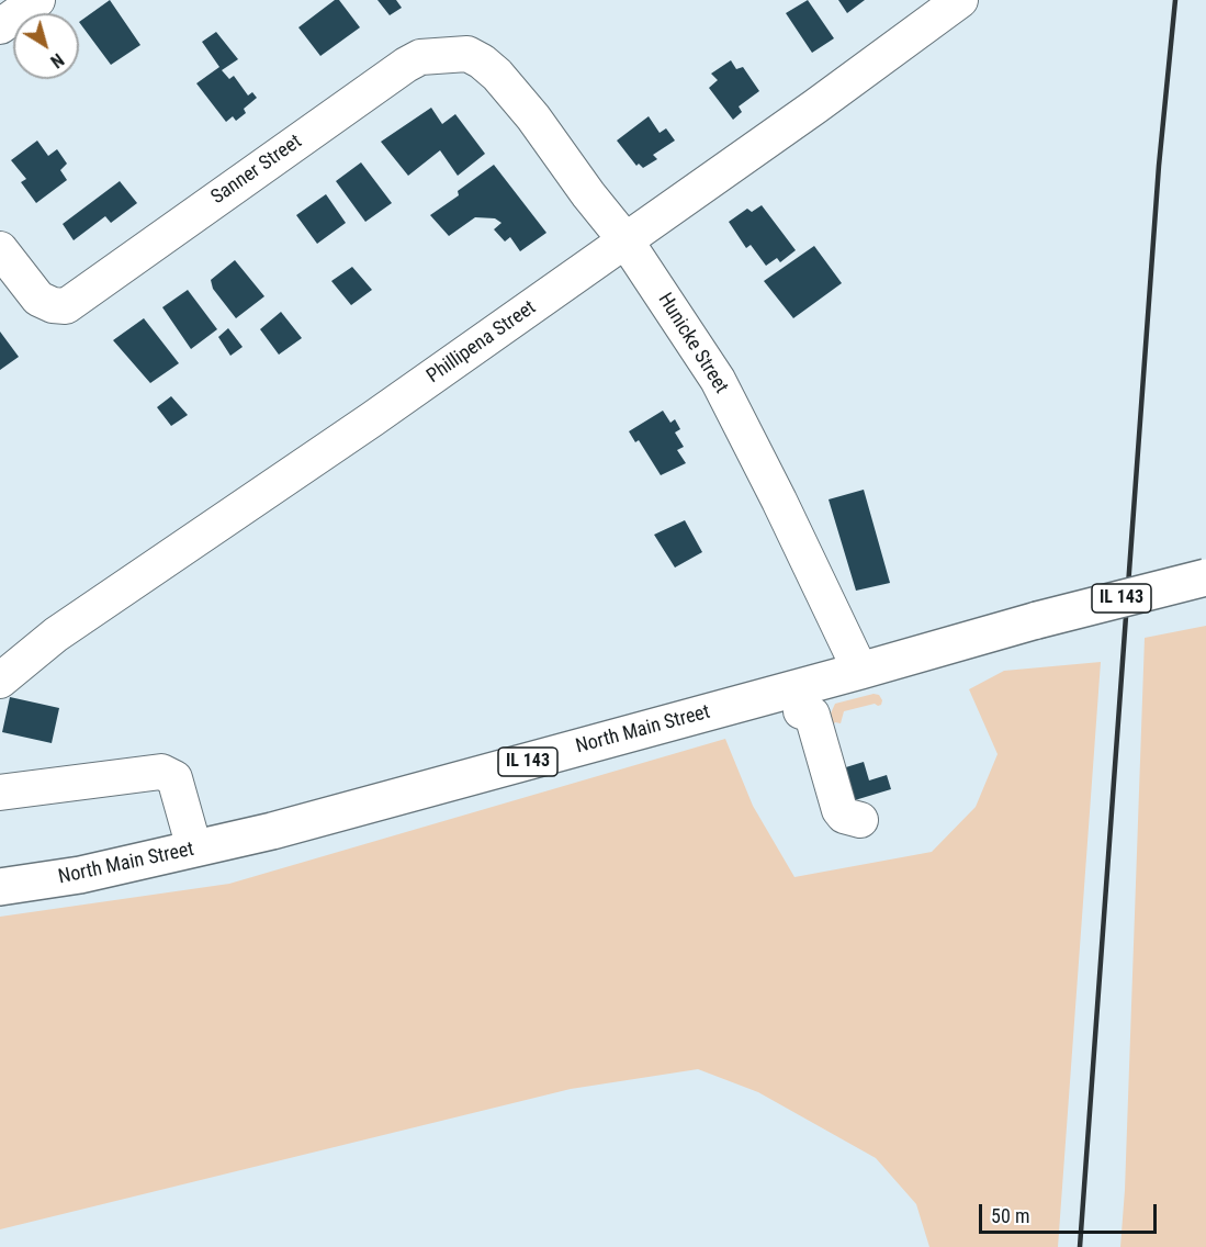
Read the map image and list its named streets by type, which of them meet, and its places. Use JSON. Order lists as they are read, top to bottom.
{
  "streets": {
    "main road": ["IL 143", "North Main Street"],
    "street": ["Sanner Street", "Phillipena Street", "Hunicke Street"]
  },
  "crossings": [
    ["Sanner Street", "Hunicke Street"],
    ["Phillipena Street", "Hunicke Street"],
    ["Hunicke Street", "North Main Street"]
  ],
  "scale_bar": "50 m",
  "north": "bottom right"
}
